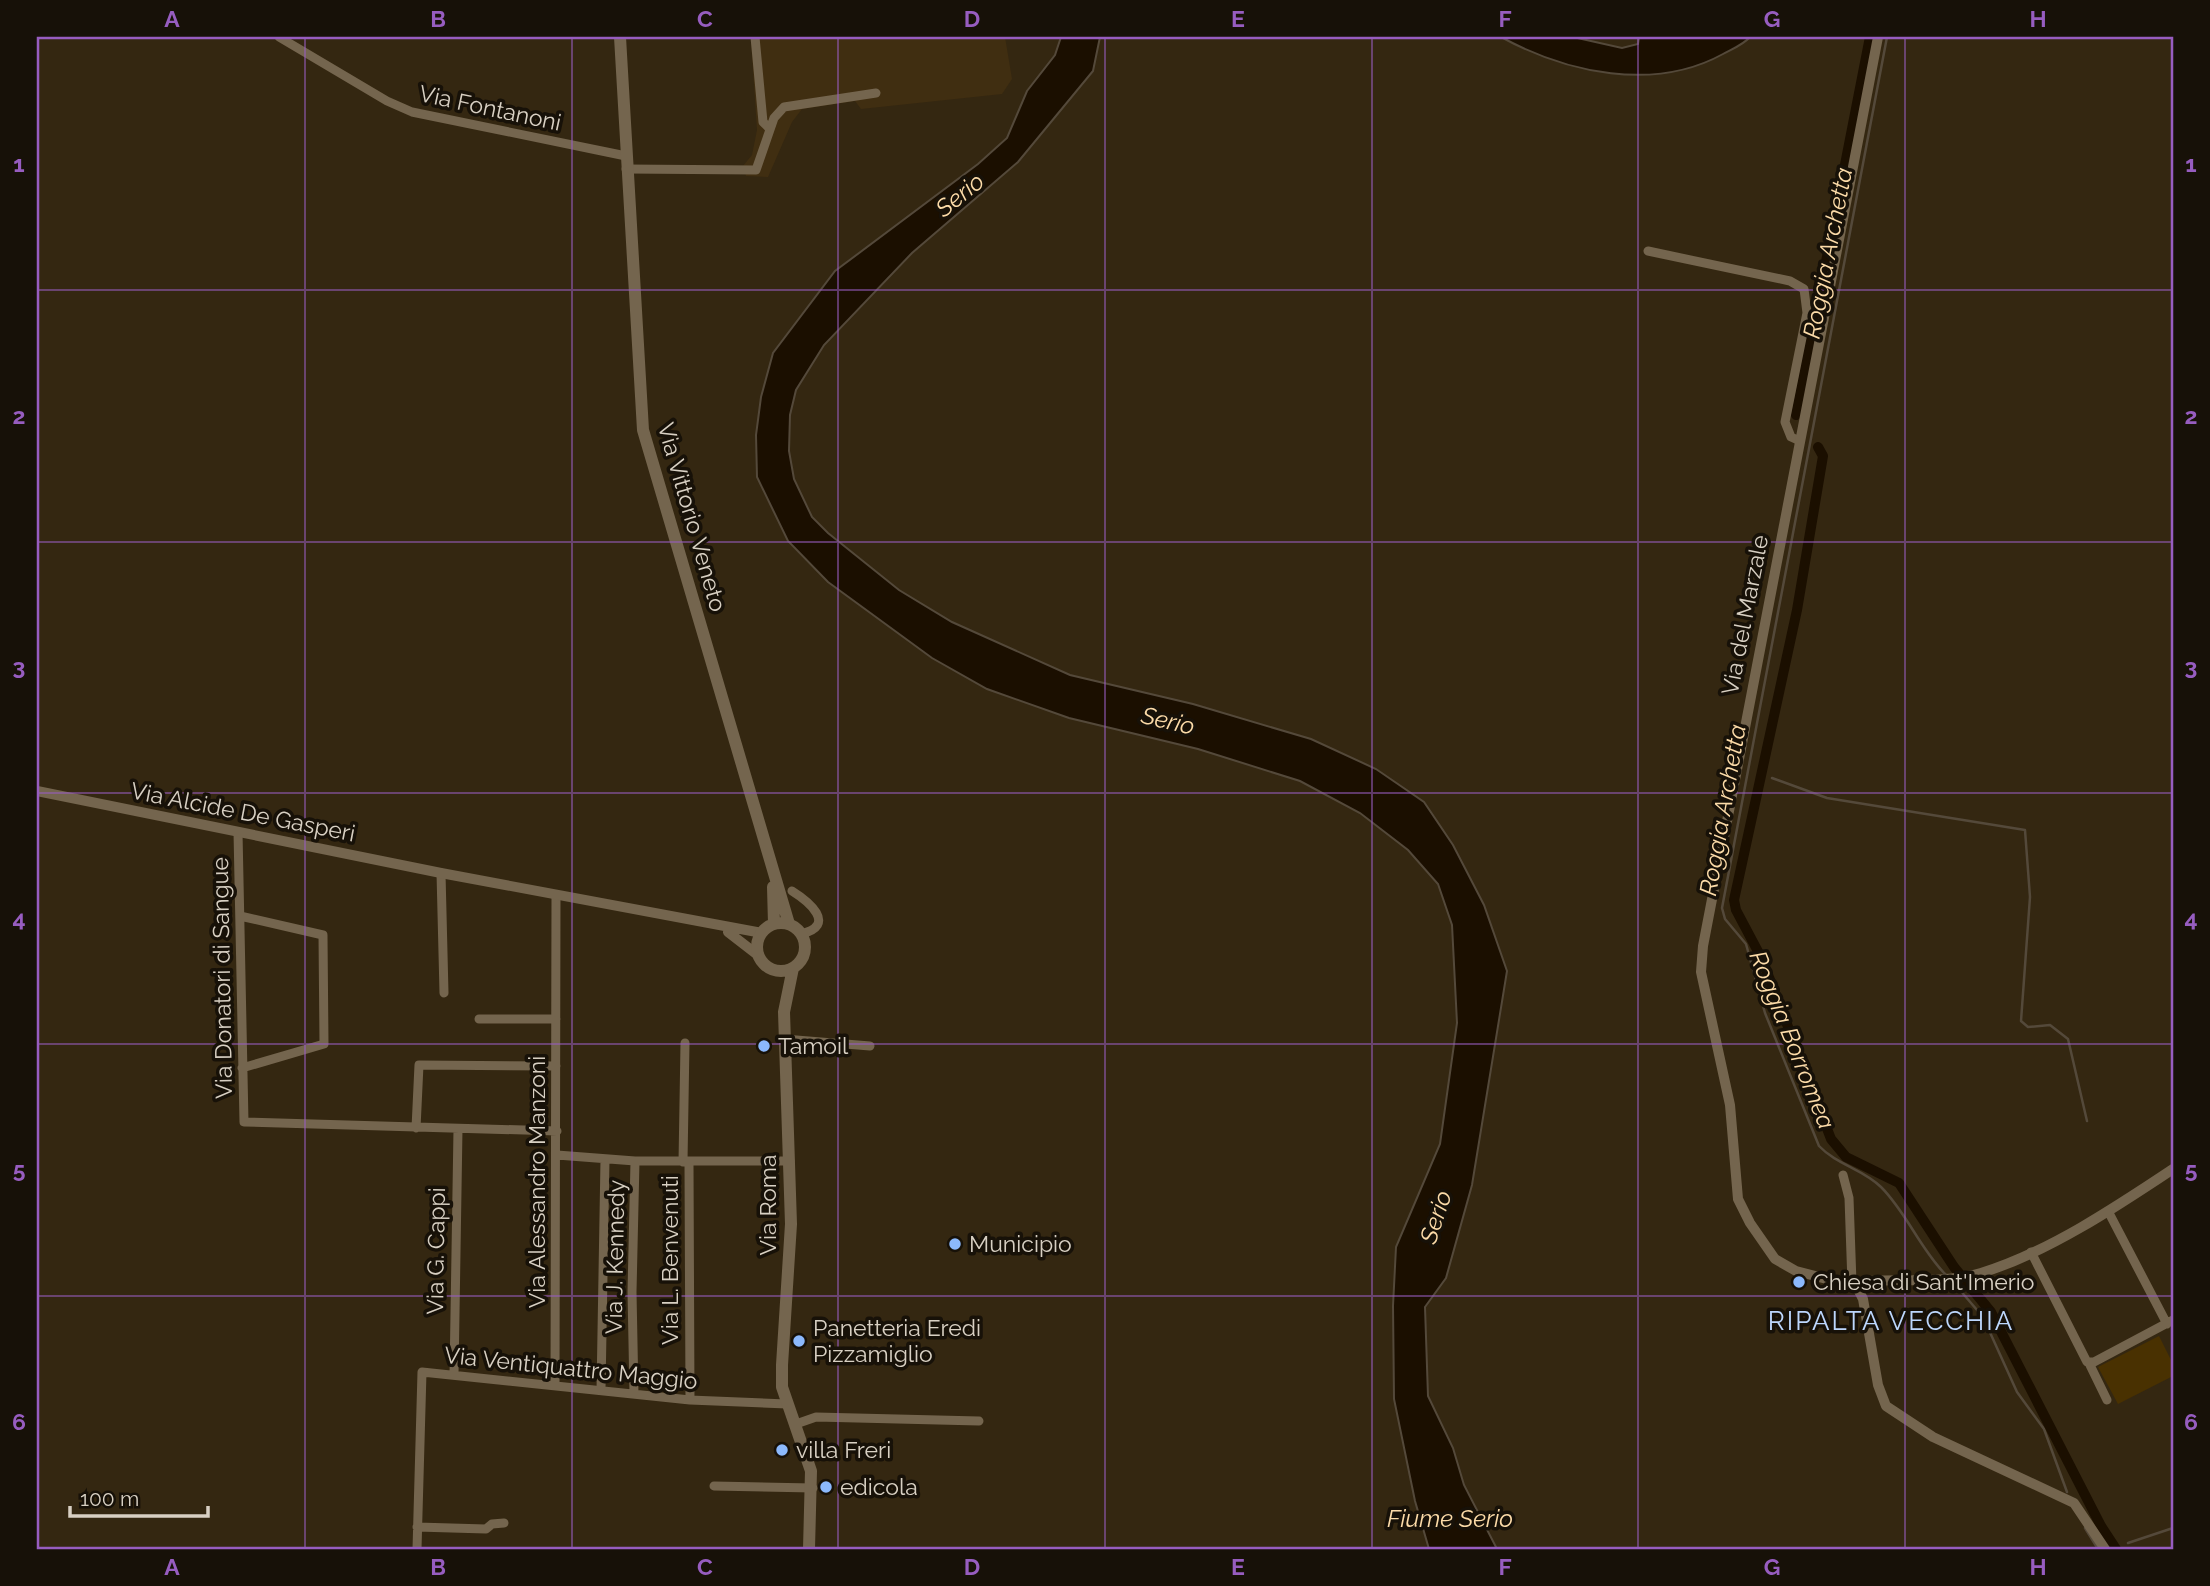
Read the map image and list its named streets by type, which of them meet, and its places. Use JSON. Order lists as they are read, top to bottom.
{
  "streets": {
    "main road": ["Via Vittorio Veneto", "Via Roma"],
    "street": [
      "Via Fontanoni",
      "Via del Marzale",
      "Via Alcide De Gasperi",
      "Via Donatori di Sangue",
      "Via Alessandro Manzoni",
      "Via G. Cappi",
      "Via J. Kennedy",
      "Via L. Benvenuti",
      "Via Ventiquattro Maggio"
    ]
  },
  "crossings": [
    ["Via Fontanoni", "Via Vittorio Veneto"],
    ["Via Alcide De Gasperi", "Via Donatori di Sangue"],
    ["Via Alcide De Gasperi", "Via Alessandro Manzoni"],
    ["Via Alessandro Manzoni", "Via Ventiquattro Maggio"],
    ["Via Roma", "Via Ventiquattro Maggio"],
    ["Via G. Cappi", "Via Ventiquattro Maggio"],
    ["Via J. Kennedy", "Via Ventiquattro Maggio"],
    ["Via L. Benvenuti", "Via Ventiquattro Maggio"]
  ],
  "districts": ["RIPALTA VECCHIA"],
  "water": [
    "Serio",
    "Roggia Archetta",
    "Roggia Borromea",
    "Fiume Serio"
  ],
  "places": [
    "Tamoil",
    "Municipio",
    "Chiesa di Sant'Imerio",
    "Panetteria Eredi Pizzamiglio",
    "villa Freri",
    "edicola"
  ],
  "scale_bar": "100 m",
  "grid": {
    "columns": [
      "A",
      "B",
      "C",
      "D",
      "E",
      "F",
      "G",
      "H"
    ],
    "rows": [
      "1",
      "2",
      "3",
      "4",
      "5",
      "6"
    ]
  }
}
